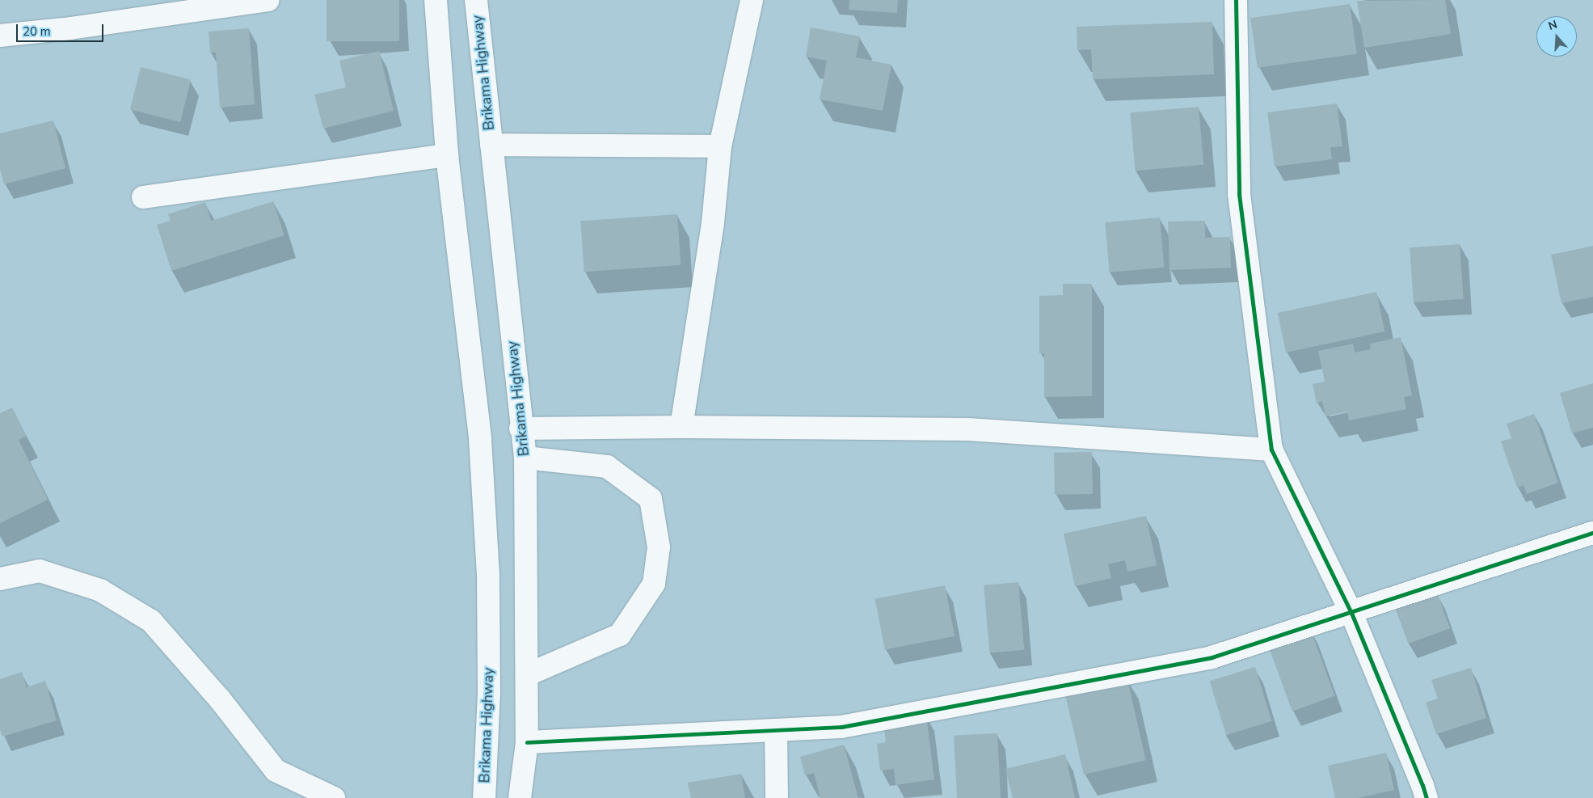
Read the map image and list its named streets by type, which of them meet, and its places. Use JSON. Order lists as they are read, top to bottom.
{
  "streets": {
    "main road": ["Brikama Highway"]
  },
  "scale_bar": "20 m",
  "north": "top"
}
